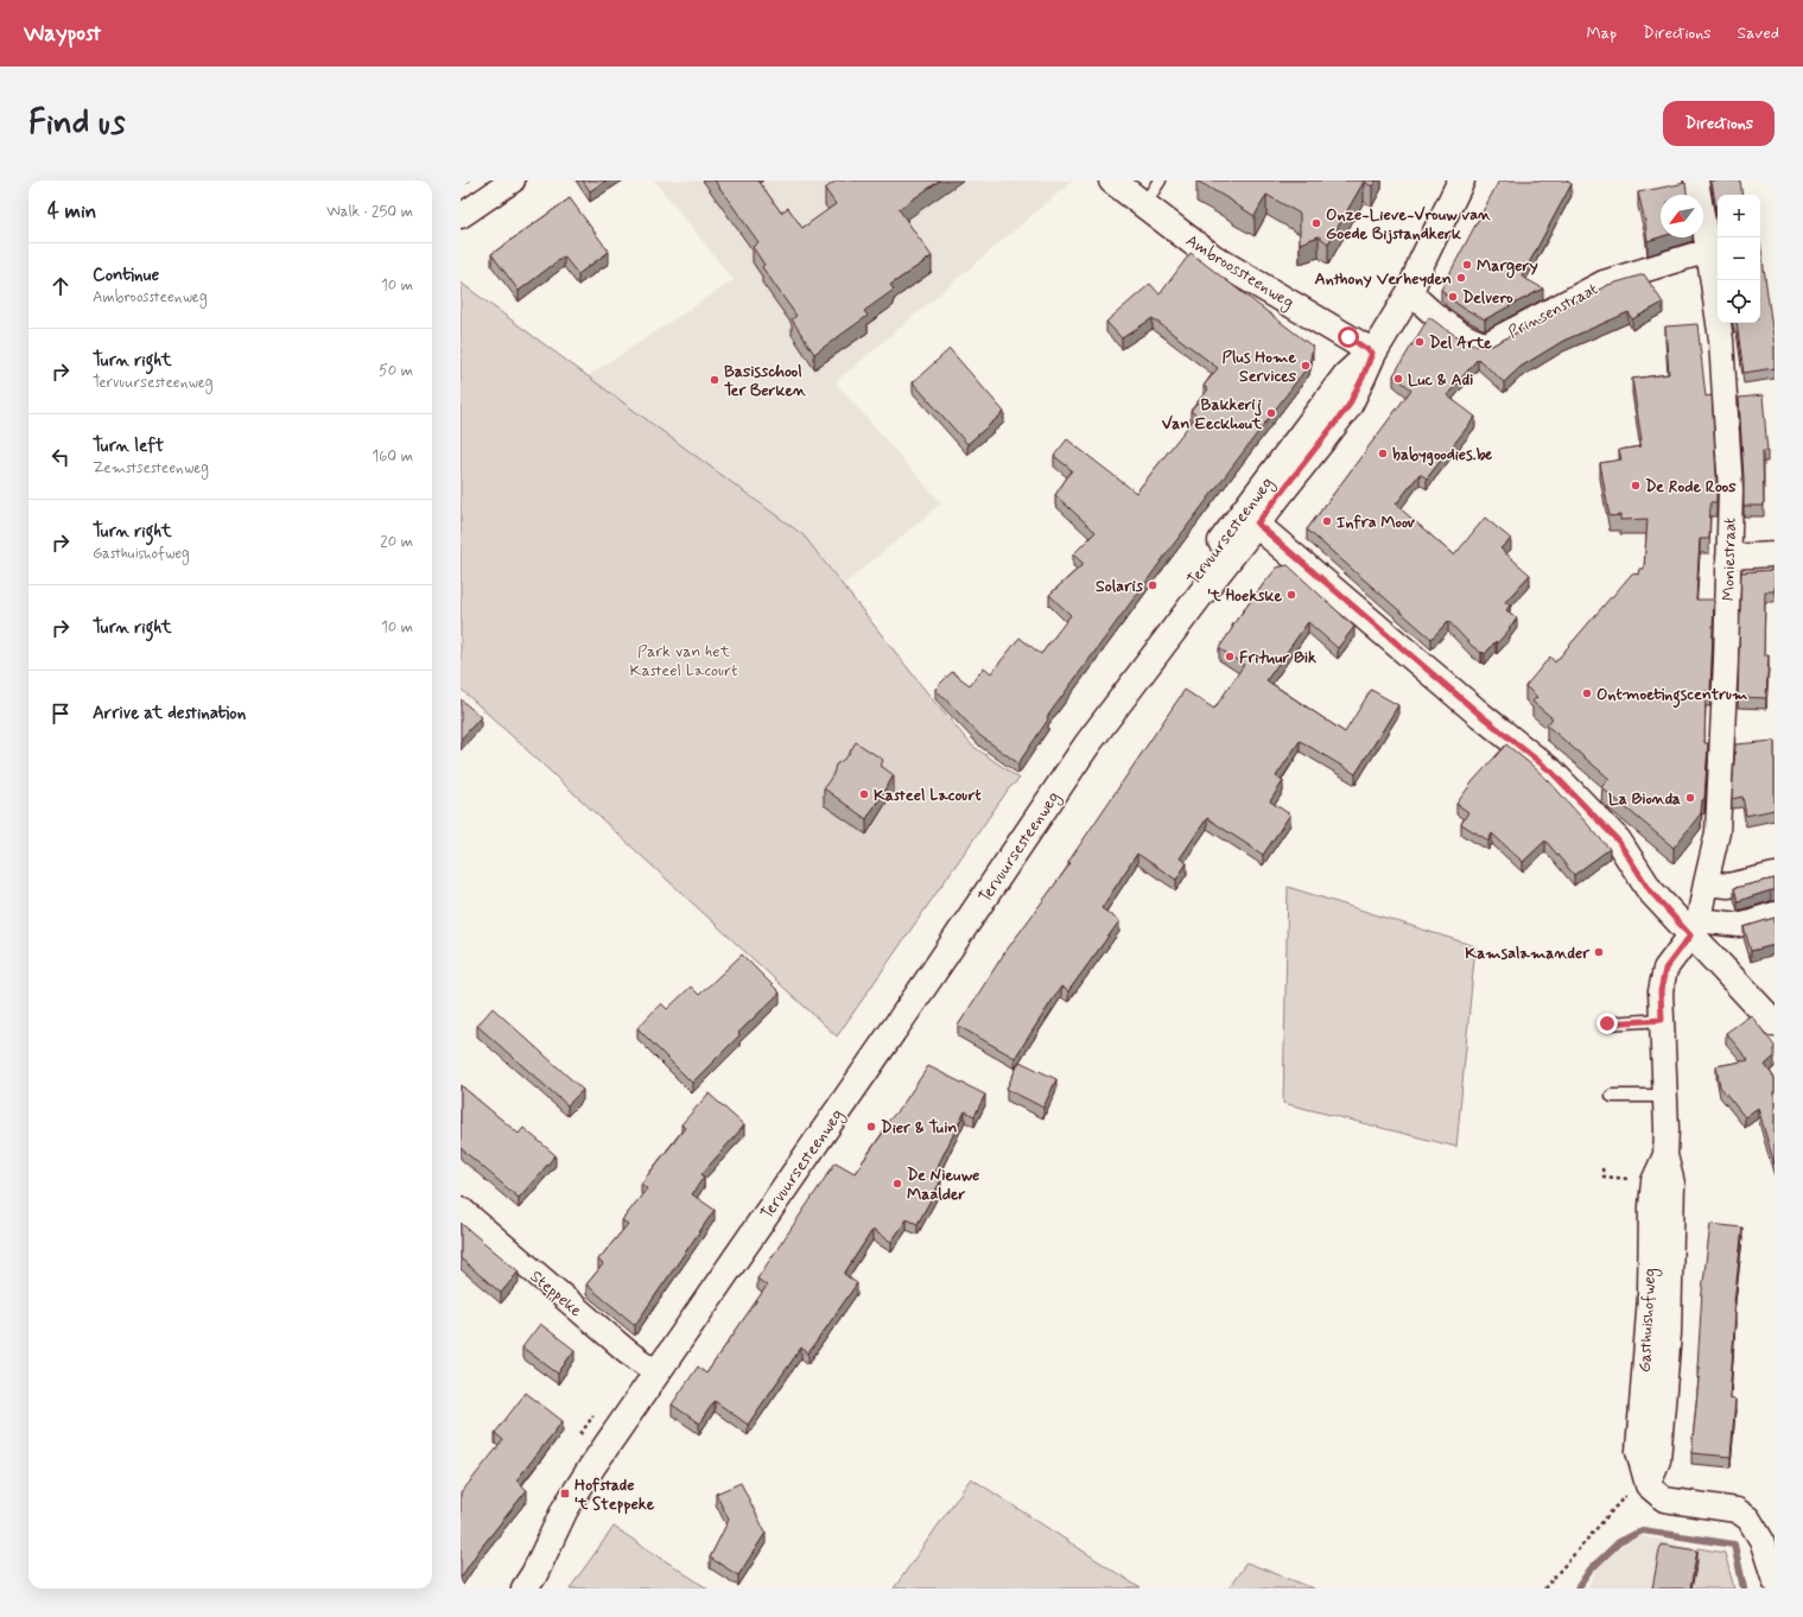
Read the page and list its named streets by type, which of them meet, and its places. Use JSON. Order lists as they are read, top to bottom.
{
  "streets": {
    "main road": ["Ambroossteenweg", "Tervuursesteenweg"],
    "street": [
      "Prinsenstraat",
      "Moniestraat",
      "Steppeke",
      "Gasthuishofweg"
    ]
  },
  "crossings": [
    ["Ambroossteenweg", "Tervuursesteenweg"],
    ["Prinsenstraat", "Tervuursesteenweg"],
    ["Prinsenstraat", "Moniestraat"],
    ["Tervuursesteenweg", "Steppeke"],
    ["Moniestraat", "Gasthuishofweg"]
  ],
  "parks": ["Park van het Kasteel Lacourt"],
  "places": {
    "other": [
      "Onze-Lieve-Vrouw van Goede Bijstandkerk",
      "Margery",
      "Anthony Verheyden",
      "Delvero",
      "Del Arte",
      "Plus Home Services",
      "Luc & Adi",
      "Basisschool Ter Berken",
      "Bakkerij Van Eeckhout",
      "babygoodies.be",
      "De Rode Roos",
      "Infra Moov",
      "Solaris",
      "'t Hoekske",
      "Frituur Bik",
      "Ontmoetingscentrum",
      "Kasteel Lacourt",
      "La Bionda",
      "Kamsalamander",
      "Dier & Tuin",
      "De Nieuwe Maalder"
    ],
    "transit": ["Hofstade 't Steppeke"]
  },
  "north": "bottom left",
  "page": {
    "header": "Waypost",
    "nav": ["Map", "Directions", "Saved"],
    "buttons": "Directions",
    "title": "Find us",
    "heading": ["4 min", "Walk · 250 m"],
    "map_buttons": ["+", "−"],
    "list": [
      ["Continue", "Ambroossteenweg", "10 m"],
      ["Turn right", "Tervuursesteenweg", "50 m"],
      ["Turn left", "Zemstsesteenweg", "160 m"],
      ["Turn right", "Gasthuishofweg", "20 m"],
      ["Turn right", "10 m"],
      "Arrive at destination"
    ]
  }
}
